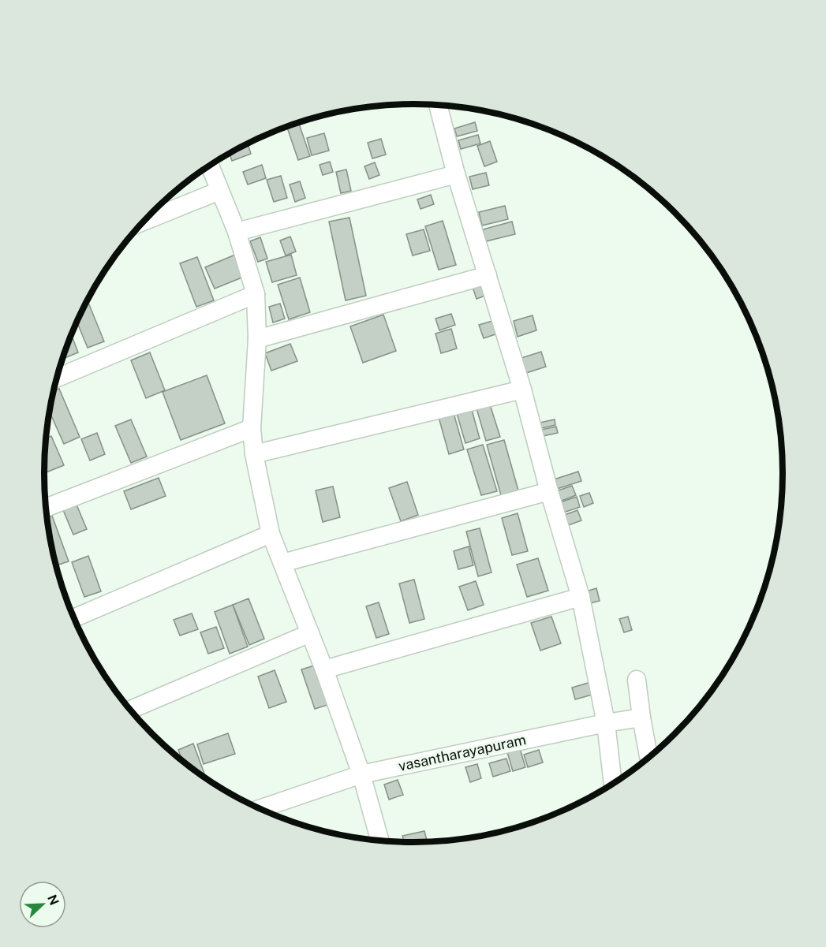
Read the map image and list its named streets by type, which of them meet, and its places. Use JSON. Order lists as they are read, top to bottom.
{
  "streets": {
    "street": ["vasantharayapuram"]
  },
  "north": "top right"
}
